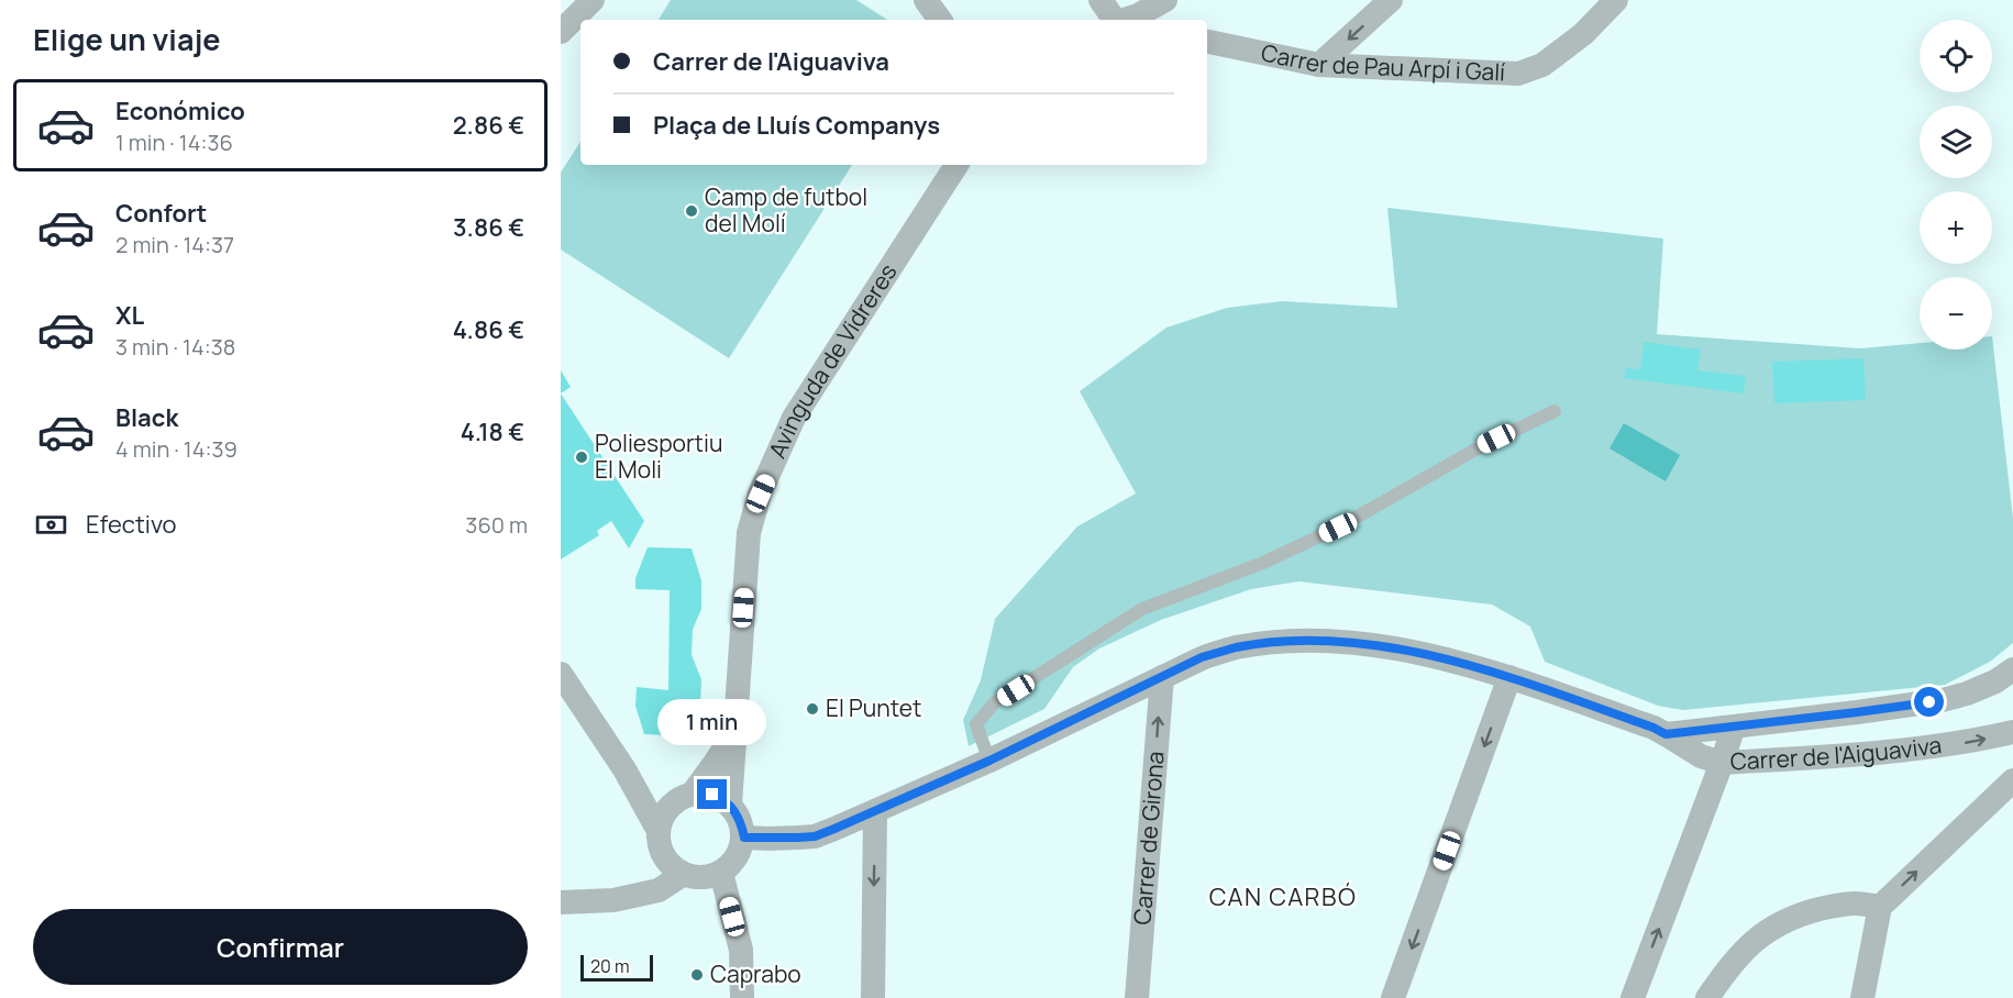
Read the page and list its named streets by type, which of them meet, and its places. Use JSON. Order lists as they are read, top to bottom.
{
  "streets": {
    "street": [
      "Carrer de Pau Arpí i Galí",
      "Avinguda de Vidreres",
      "Carrer de l'Aiguaviva",
      "Carrer de Girona"
    ]
  },
  "crossings": [
    ["Avinguda de Vidreres", "Carrer de l'Aiguaviva"],
    ["Carrer de l'Aiguaviva", "Carrer de Girona"]
  ],
  "one_way": ["Carrer de Girona"],
  "districts": ["CAN CARBÓ"],
  "places": [
    "Camp de futbol del Molí",
    "Poliesportiu El Moli",
    "El Puntet",
    "Caprabo"
  ],
  "scale_bar": "20 m",
  "page": {
    "heading": "Elige un viaje",
    "map_buttons": ["+", "−"],
    "banner": ["Carrer de l'Aiguaviva", "Plaça de Lluís Companys"],
    "list": [
      {
        "name": "Económico",
        "note": "1 min · 14:36",
        "value": "2.86 €"
      },
      {
        "name": "Confort",
        "note": "2 min · 14:37",
        "value": "3.86 €"
      },
      {
        "name": "XL",
        "note": "3 min · 14:38",
        "value": "4.86 €"
      },
      {
        "name": "Black",
        "note": "4 min · 14:39",
        "value": "4.18 €"
      }
    ],
    "pay": ["Efectivo", "360 m"],
    "bubble": "1 min",
    "buttons": "Confirmar",
    "scale": "20 m"
  }
}
